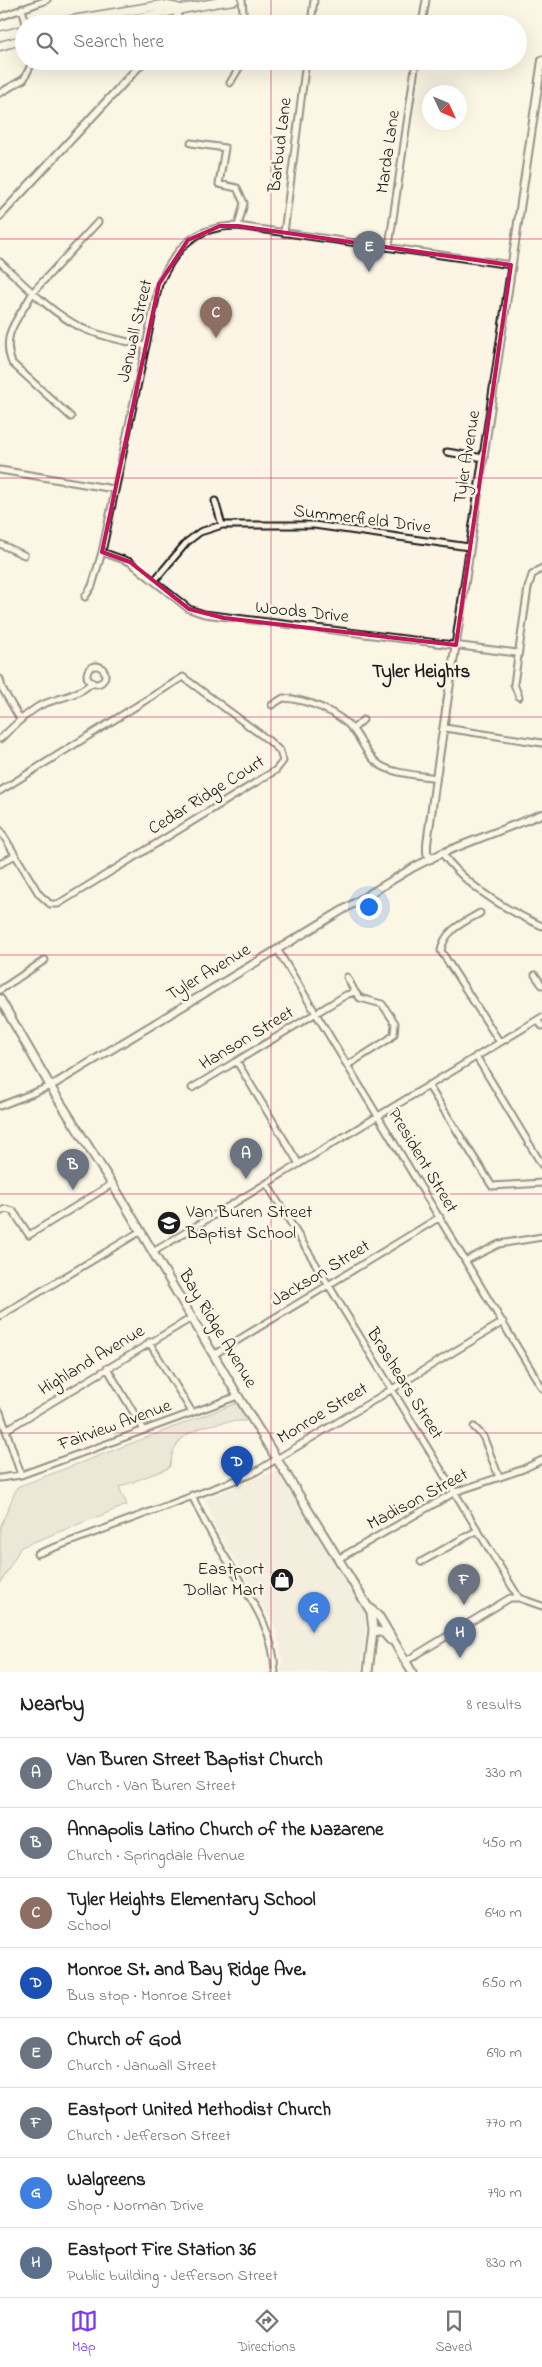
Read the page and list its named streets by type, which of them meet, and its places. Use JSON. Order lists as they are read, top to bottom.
{
  "streets": {
    "main road": ["Bay Ridge Avenue"],
    "street": [
      "Barbud Lane",
      "Marda Lane",
      "Janwall Street",
      "Tyler Avenue",
      "Summerfield Drive",
      "Woods Drive",
      "Cedar Ridge Court",
      "Hanson Street",
      "President Street",
      "Jackson Street",
      "Highland Avenue",
      "Brashears Street",
      "Monroe Street",
      "Fairview Avenue",
      "Madison Street"
    ]
  },
  "crossings": [
    ["Barbud Lane", "Janwall Street"],
    ["Marda Lane", "Janwall Street"],
    ["Janwall Street", "Tyler Avenue"],
    ["Janwall Street", "Woods Drive"],
    ["Tyler Avenue", "Summerfield Drive"],
    ["Tyler Avenue", "Woods Drive"],
    ["Tyler Avenue", "President Street"],
    ["Tyler Avenue", "Bay Ridge Avenue"],
    ["Summerfield Drive", "Woods Drive"],
    ["Hanson Street", "President Street"],
    ["President Street", "Jackson Street"],
    ["President Street", "Monroe Street"],
    ["Jackson Street", "Bay Ridge Avenue"],
    ["Jackson Street", "Brashears Street"],
    ["Bay Ridge Avenue", "Highland Avenue"],
    ["Bay Ridge Avenue", "Monroe Street"],
    ["Bay Ridge Avenue", "Fairview Avenue"],
    ["Bay Ridge Avenue", "Madison Street"],
    ["Brashears Street", "Monroe Street"],
    ["Brashears Street", "Madison Street"]
  ],
  "districts": ["Tyler Heights"],
  "places": {
    "school or university": ["Van Buren Street Baptist School"],
    "shop": ["Eastport Dollar Mart"]
  },
  "north": "bottom right",
  "page": {
    "search": "Search here",
    "pins": [
      "E",
      "C",
      "A",
      "B",
      "D",
      "F",
      "G",
      "H"
    ],
    "heading": ["Nearby", "8 results"],
    "list": [
      {
        "mark": "A",
        "name": "Van Buren Street Baptist Church",
        "note": "Church · Van Buren Street",
        "value": "330 m"
      },
      {
        "mark": "B",
        "name": "Annapolis Latino Church of the Nazarene",
        "note": "Church · Springdale Avenue",
        "value": "450 m"
      },
      {
        "mark": "C",
        "name": "Tyler Heights Elementary School",
        "note": "School",
        "value": "640 m"
      },
      {
        "mark": "D",
        "name": "Monroe St. and Bay Ridge Ave.",
        "note": "Bus stop · Monroe Street",
        "value": "650 m"
      },
      {
        "mark": "E",
        "name": "Church of God",
        "note": "Church · Janwall Street",
        "value": "690 m"
      },
      {
        "mark": "F",
        "name": "Eastport United Methodist Church",
        "note": "Church · Jefferson Street",
        "value": "770 m"
      },
      {
        "mark": "G",
        "name": "Walgreens",
        "note": "Shop · Norman Drive",
        "value": "790 m"
      },
      {
        "mark": "H",
        "name": "Eastport Fire Station 36",
        "note": "Public building · Jefferson Street",
        "value": "830 m"
      }
    ],
    "nav": ["Map", "Directions", "Saved"]
  }
}
